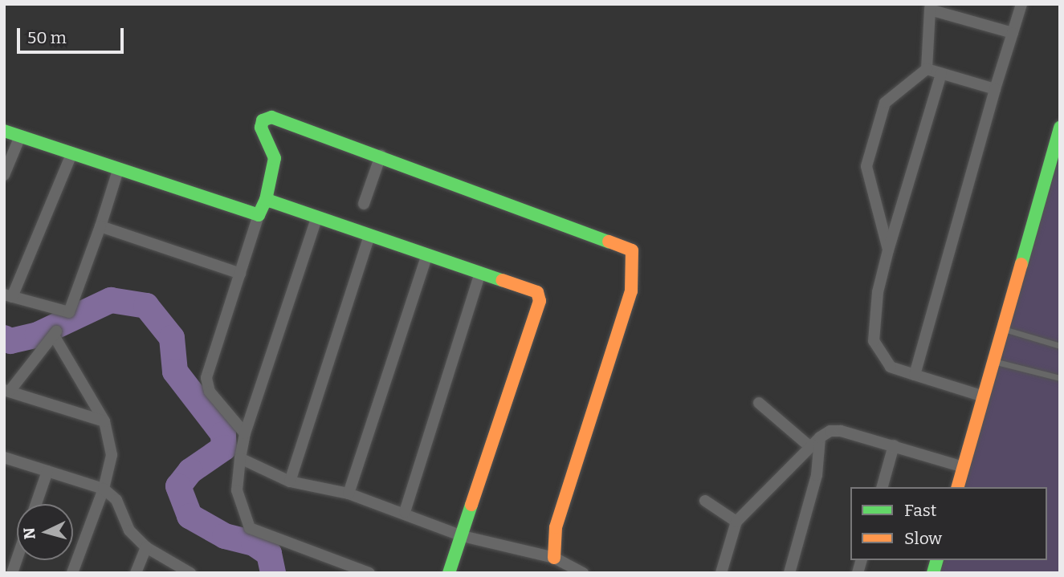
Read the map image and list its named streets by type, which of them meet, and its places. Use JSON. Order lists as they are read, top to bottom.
{
  "legend": ["Fast", "Slow"],
  "scale_bar": "50 m",
  "north": "left"
}
